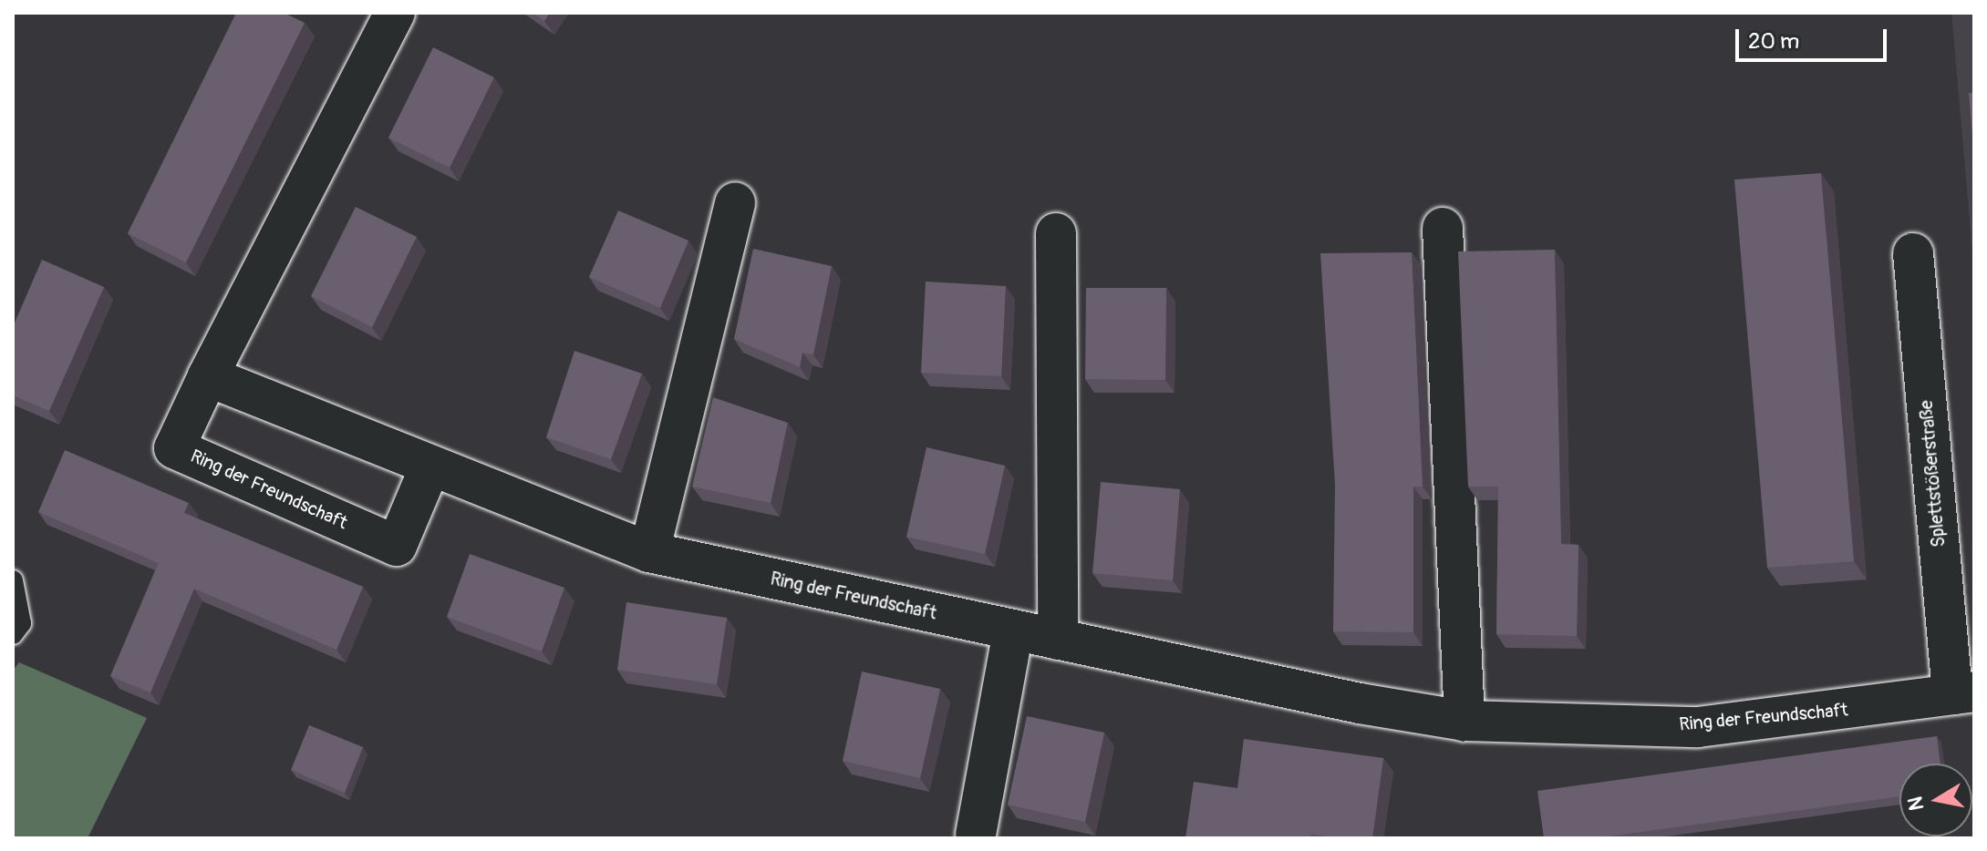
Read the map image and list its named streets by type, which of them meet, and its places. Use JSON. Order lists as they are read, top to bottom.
{
  "streets": {
    "street": ["Splettstößerstraße", "Ring der Freundschaft"]
  },
  "crossings": [
    ["Splettstößerstraße", "Ring der Freundschaft"]
  ],
  "scale_bar": "20 m",
  "north": "left"
}
